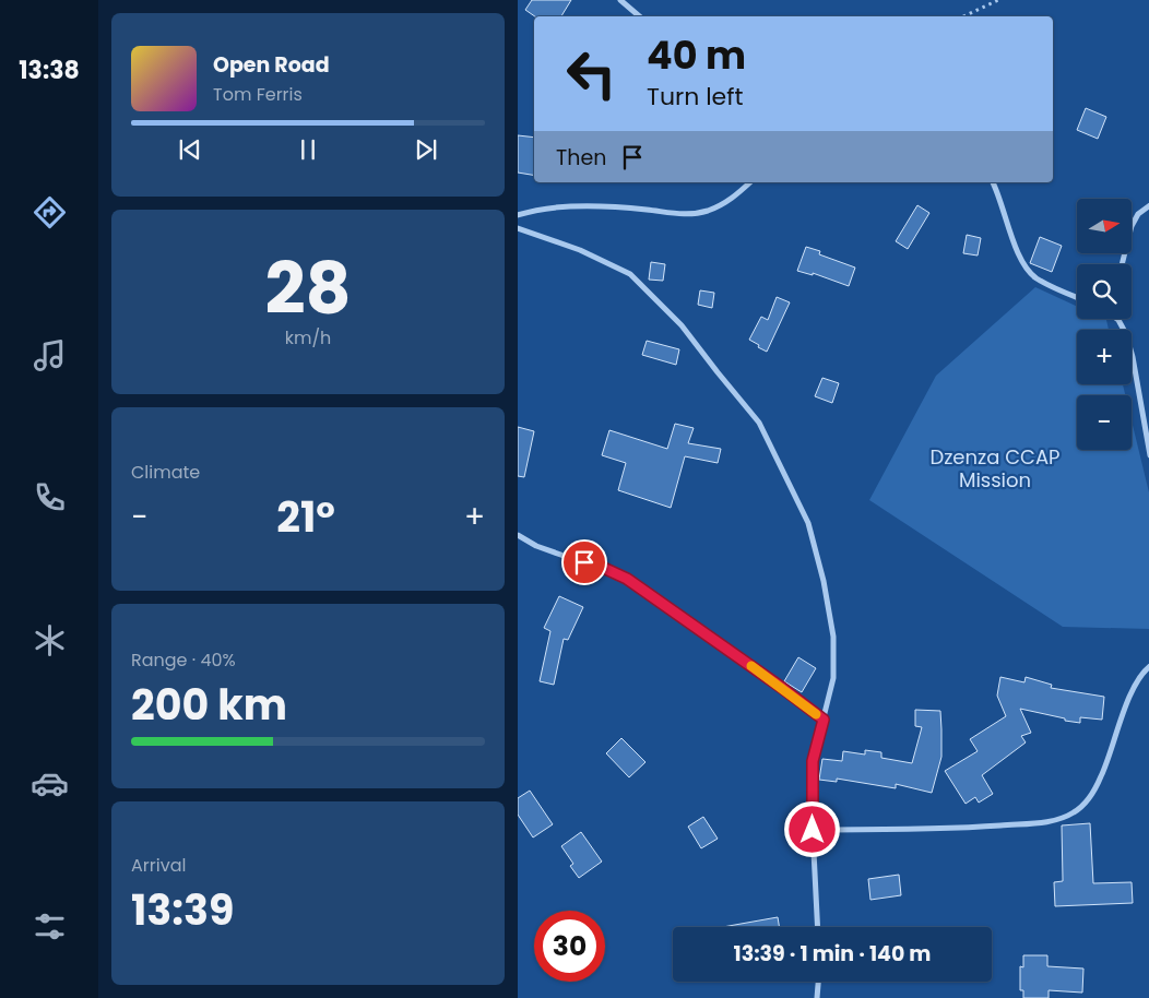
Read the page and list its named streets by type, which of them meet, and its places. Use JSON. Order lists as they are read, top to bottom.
{
  "parks": ["Dzenza CCAP Mission"],
  "north": "right",
  "page": {
    "tabs": "13:38",
    "turn": ["40 m", "Turn left"],
    "song": ["Open Road", "Tom Ferris"],
    "then": "Then",
    "map_buttons": ["+", "−"],
    "tile": [
      ["28", "km/h"],
      "Climate",
      ["Range · 40%", "200 km"],
      ["Arrival", "13:39"]
    ],
    "heat": ["−", "21°", "+"],
    "limit": "30",
    "trip": "13:39 · 1 min · 140 m"
  }
}
